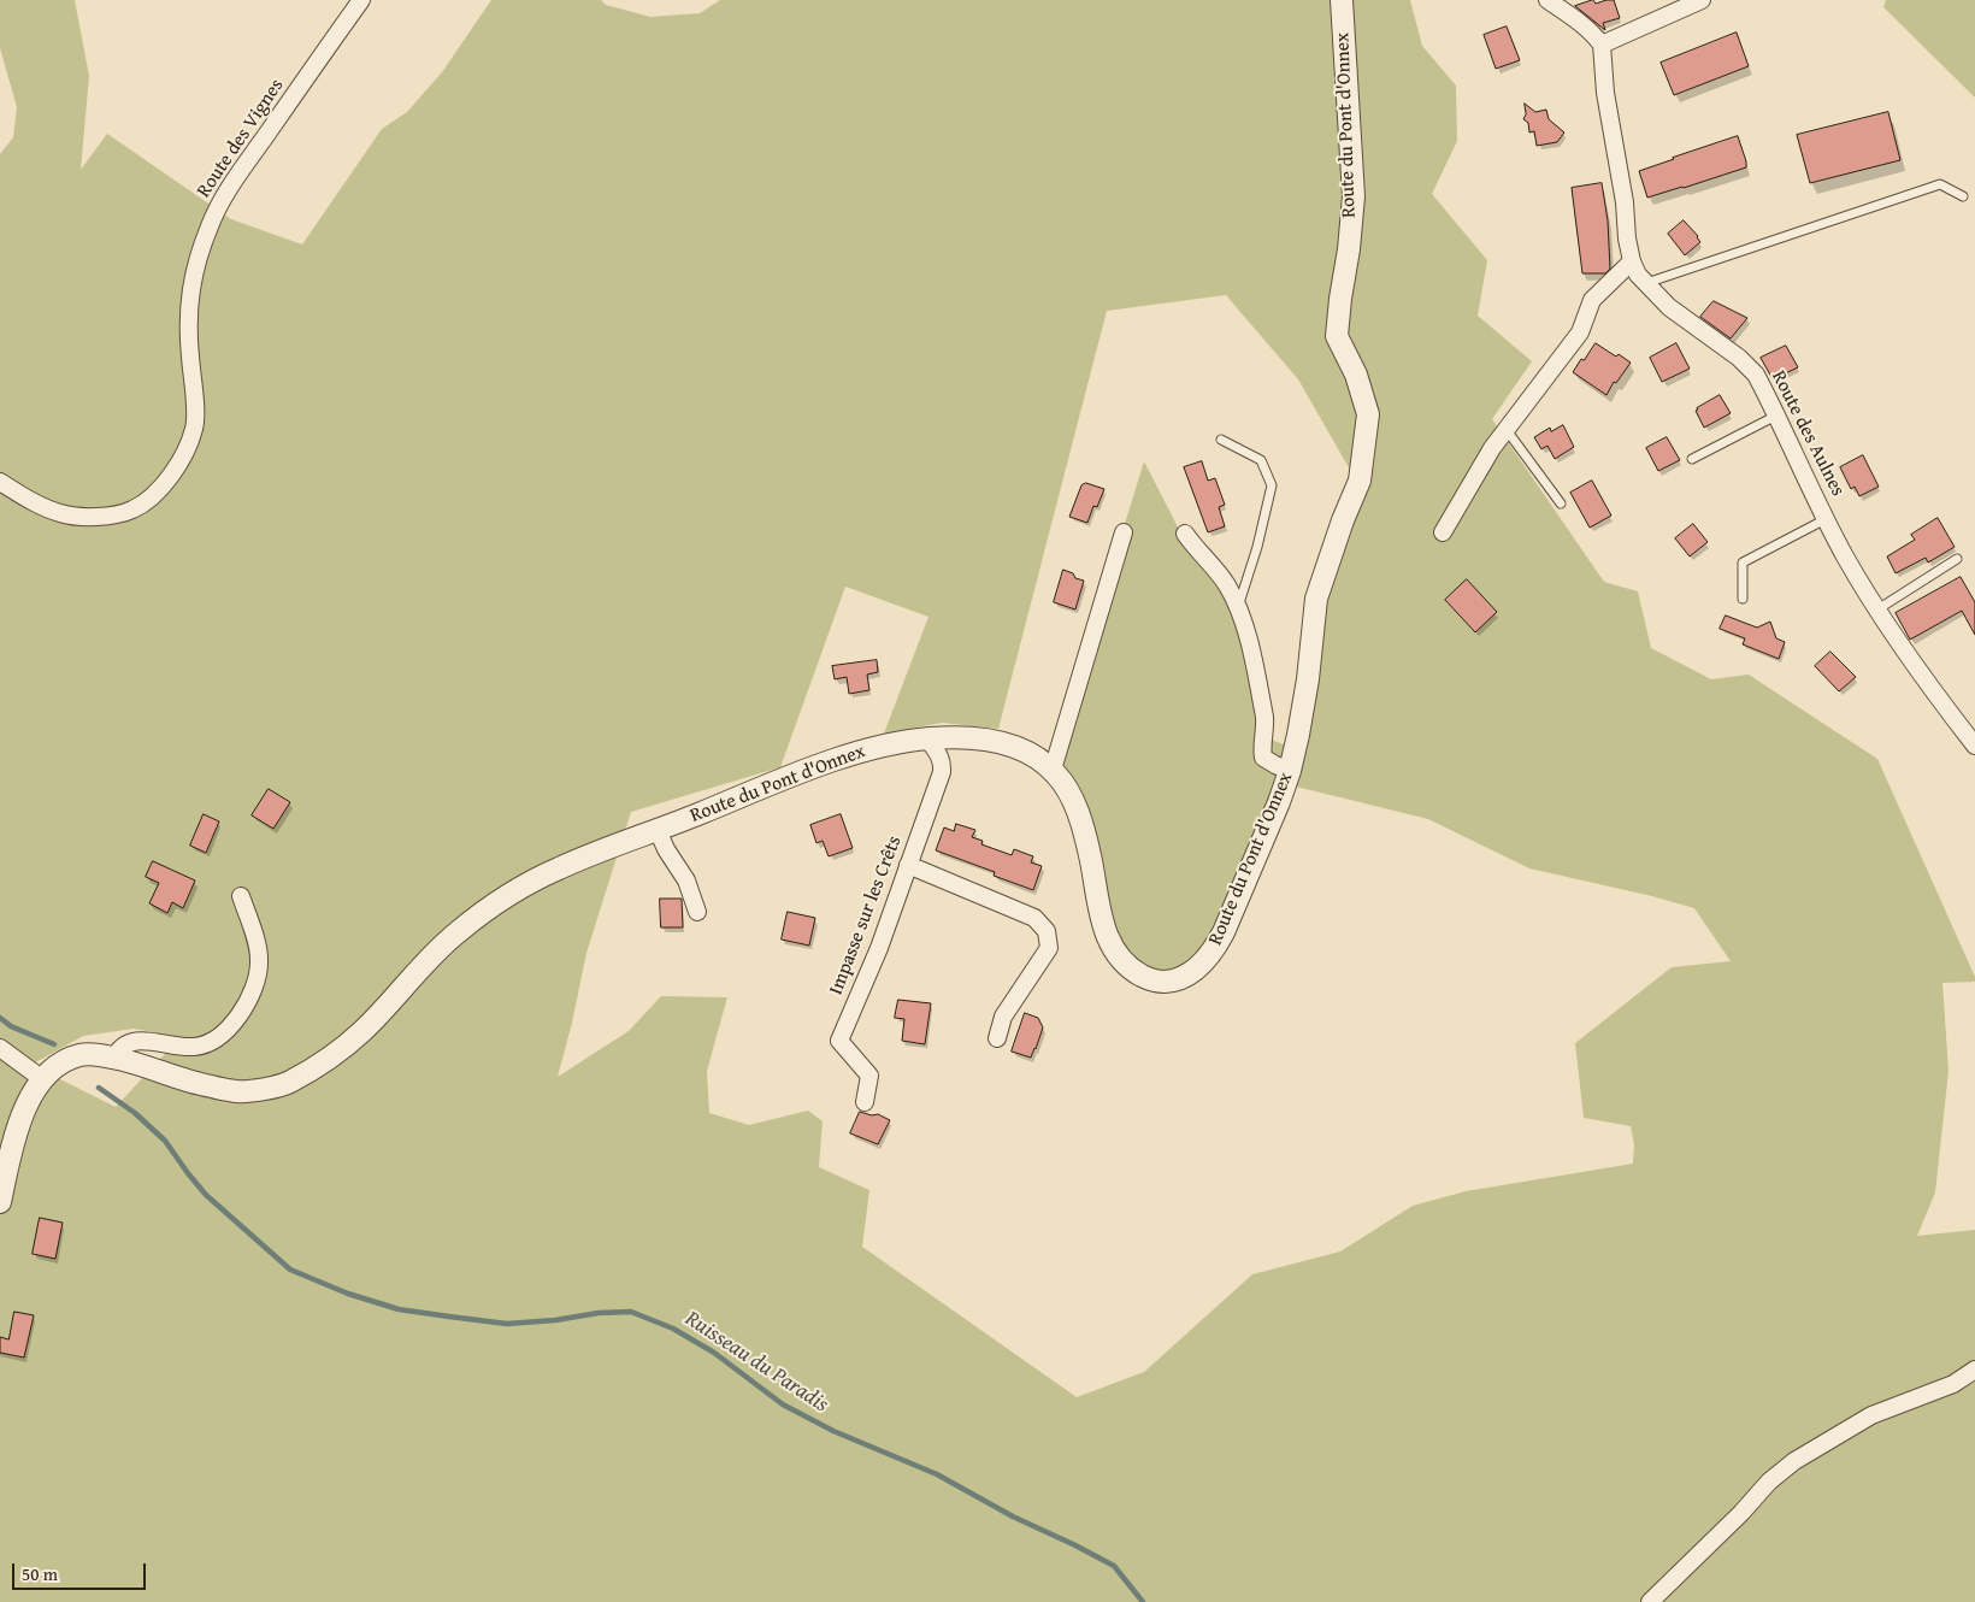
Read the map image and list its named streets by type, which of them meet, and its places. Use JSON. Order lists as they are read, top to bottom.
{
  "streets": {
    "street": [
      "Route du Pont d'Onnex",
      "Route des Vignes",
      "Route des Aulnes",
      "Impasse sur les Crêts"
    ]
  },
  "crossings": [
    ["Route du Pont d'Onnex", "Impasse sur les Crêts"]
  ],
  "water": ["Ruisseau du Paradis"],
  "scale_bar": "50 m"
}
